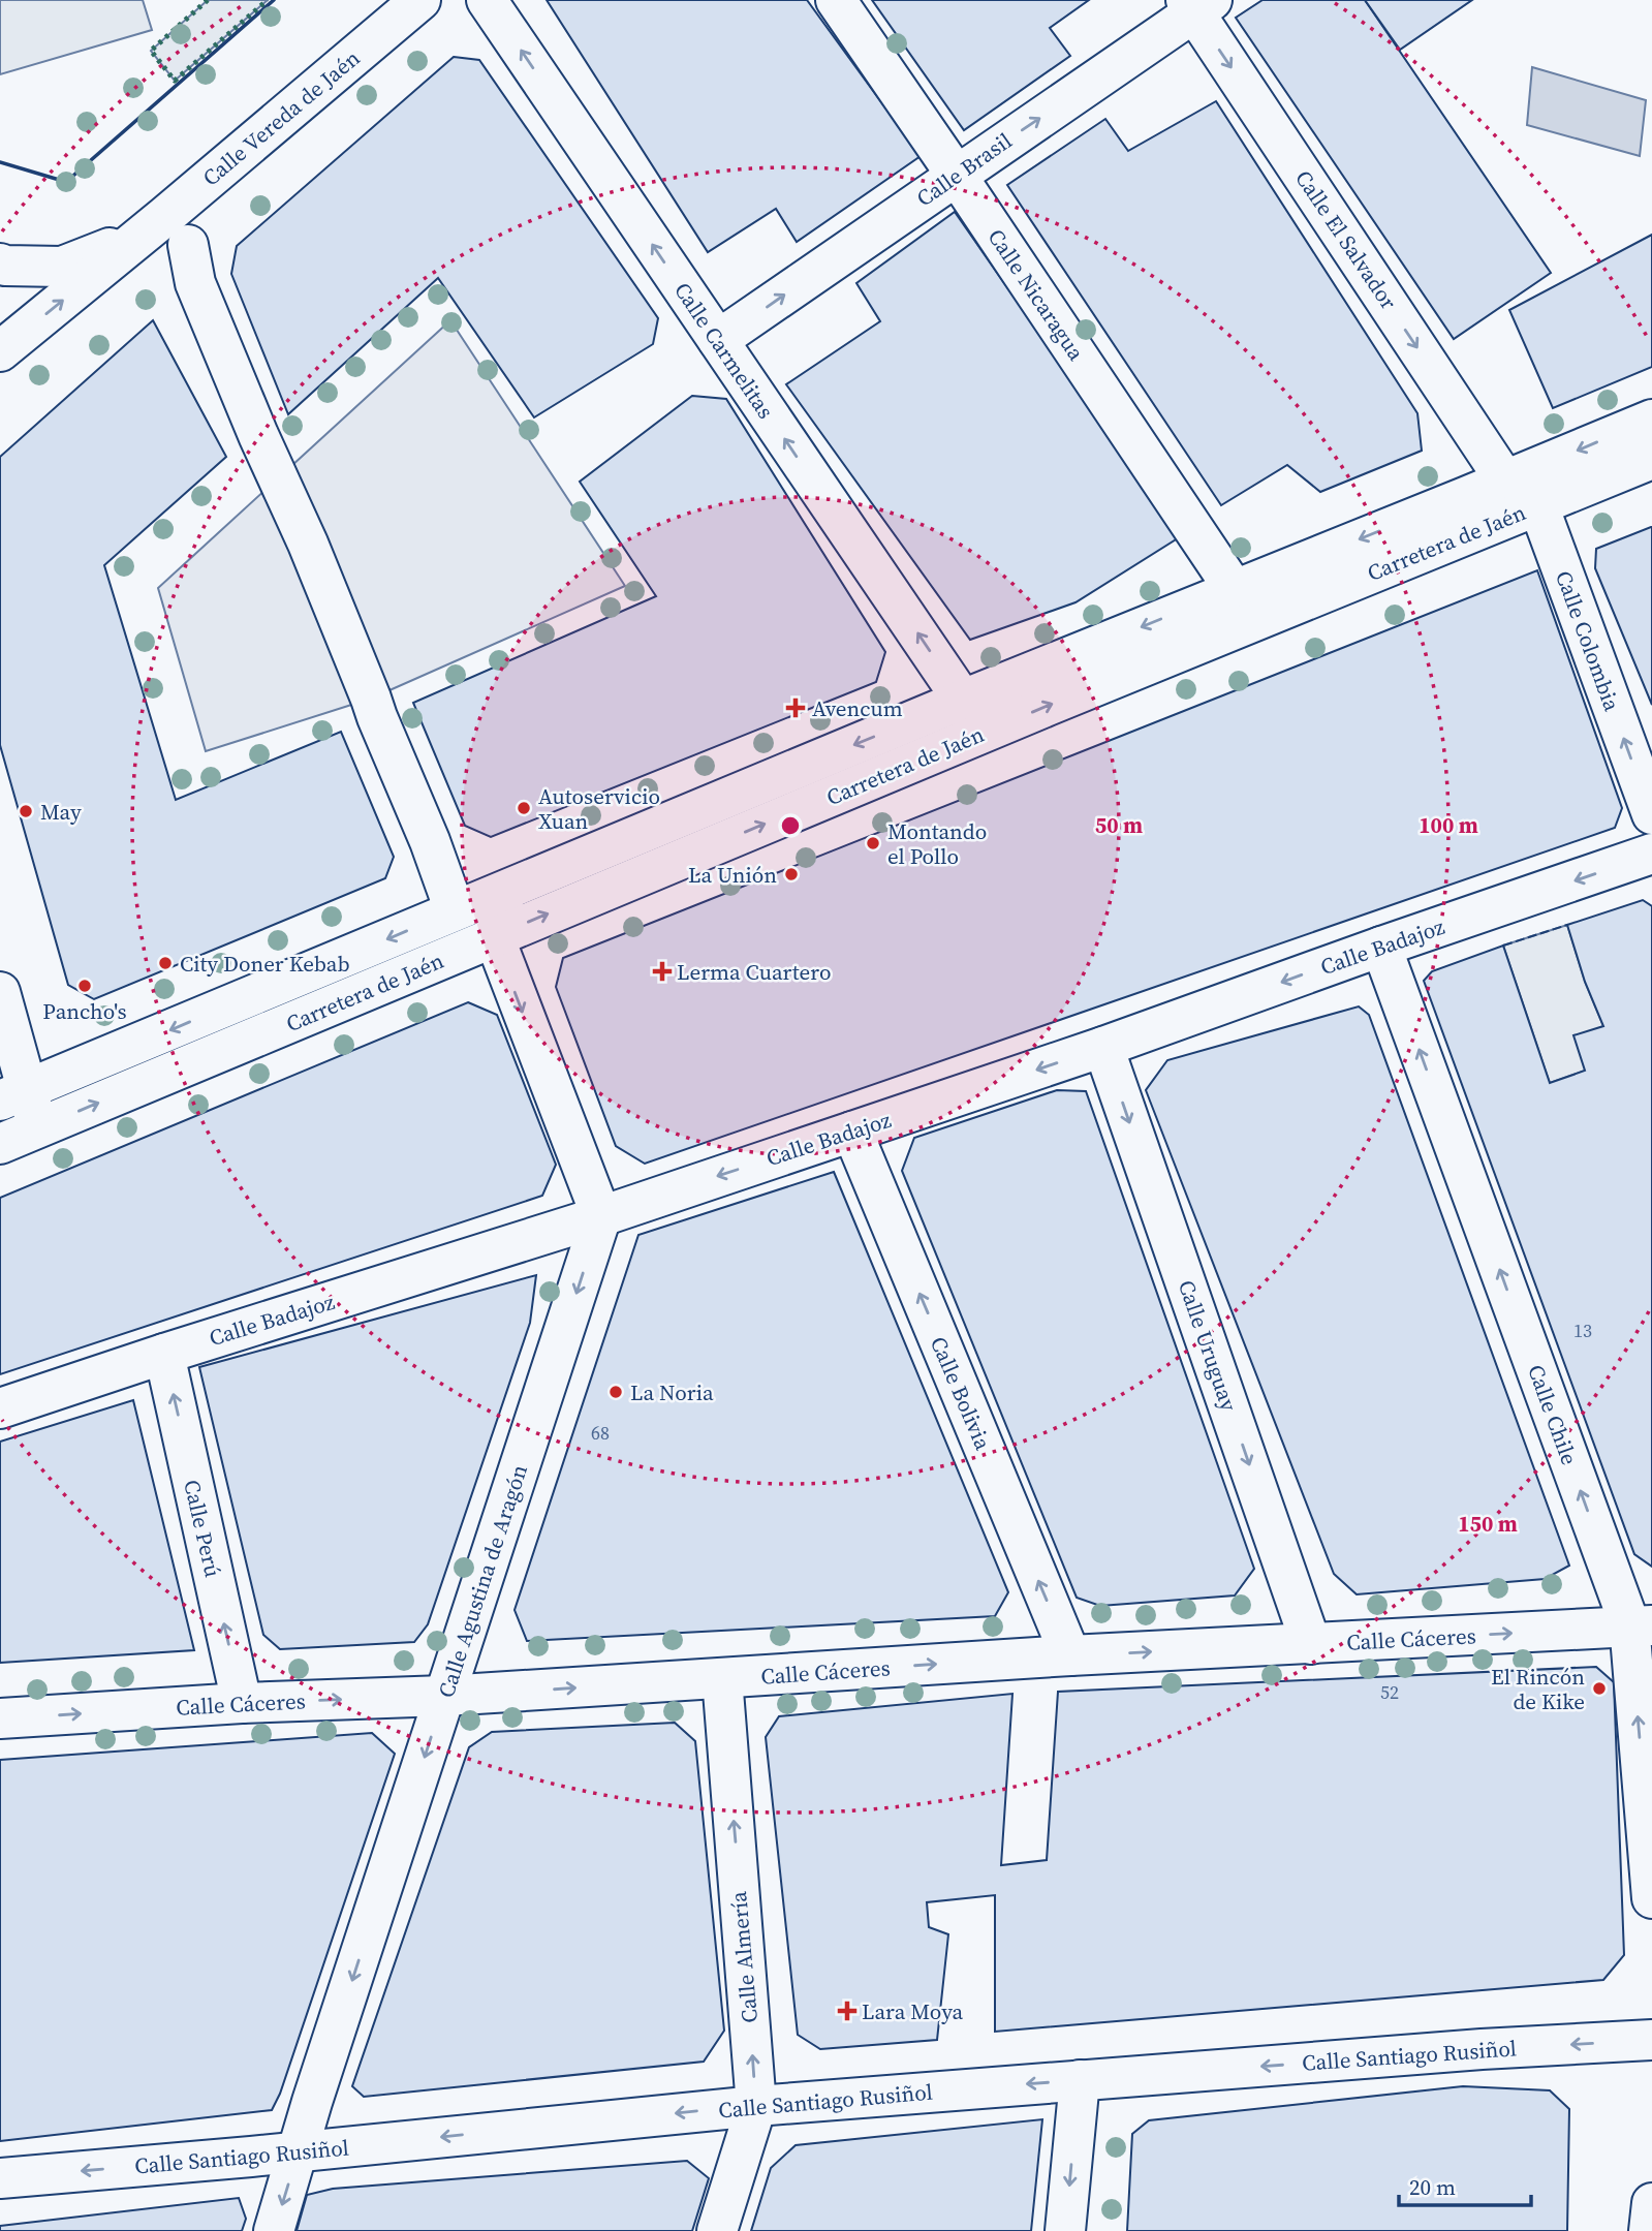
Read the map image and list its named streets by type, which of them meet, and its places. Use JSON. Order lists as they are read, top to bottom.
{
  "streets": {
    "street": [
      "Calle Vereda de Jaén",
      "Calle Brasil",
      "Calle El Salvador",
      "Calle Nicaragua",
      "Calle Carmelitas",
      "Carretera de Jaén",
      "Calle Colombia",
      "Calle Badajoz",
      "Calle Uruguay",
      "Calle Bolivia",
      "Calle Chile",
      "Calle Perú",
      "Calle Agustina de Aragón",
      "Calle Cáceres",
      "Calle Almería",
      "Calle Santiago Rusiñol"
    ]
  },
  "crossings": [
    ["Calle Brasil", "Calle El Salvador"],
    ["Calle Brasil", "Calle Nicaragua"],
    ["Calle Brasil", "Calle Carmelitas"],
    ["Calle El Salvador", "Carretera de Jaén"],
    ["Calle Nicaragua", "Carretera de Jaén"],
    ["Calle Carmelitas", "Carretera de Jaén"],
    ["Carretera de Jaén", "Calle Colombia"],
    ["Calle Badajoz", "Calle Uruguay"],
    ["Calle Badajoz", "Calle Bolivia"],
    ["Calle Badajoz", "Calle Chile"],
    ["Calle Badajoz", "Calle Perú"],
    ["Calle Badajoz", "Calle Agustina de Aragón"],
    ["Calle Uruguay", "Calle Cáceres"],
    ["Calle Bolivia", "Calle Cáceres"],
    ["Calle Chile", "Calle Cáceres"],
    ["Calle Perú", "Calle Cáceres"],
    ["Calle Agustina de Aragón", "Calle Cáceres"],
    ["Calle Agustina de Aragón", "Calle Santiago Rusiñol"],
    ["Calle Cáceres", "Calle Almería"],
    ["Calle Almería", "Calle Santiago Rusiñol"]
  ],
  "one_way": [
    "Calle Brasil",
    "Calle El Salvador",
    "Calle Carmelitas",
    "Calle Colombia",
    "Calle Badajoz",
    "Calle Uruguay",
    "Calle Bolivia",
    "Calle Chile",
    "Calle Perú",
    "Calle Agustina de Aragón",
    "Calle Cáceres",
    "Calle Almería",
    "Calle Santiago Rusiñol"
  ],
  "places": {
    "health": ["Avencum", "Lerma Cuartero", "Lara Moya"],
    "other": [
      "Autoservicio Xuan",
      "May",
      "Montando el Pollo",
      "La Unión",
      "City Doner Kebab",
      "Pancho's",
      "La Noria",
      "El Rincón de Kike"
    ]
  },
  "house_numbers": ["13", "68", "52"],
  "scale_bar": "20 m",
  "rings": ["50 m", "100 m", "150 m"]
}
